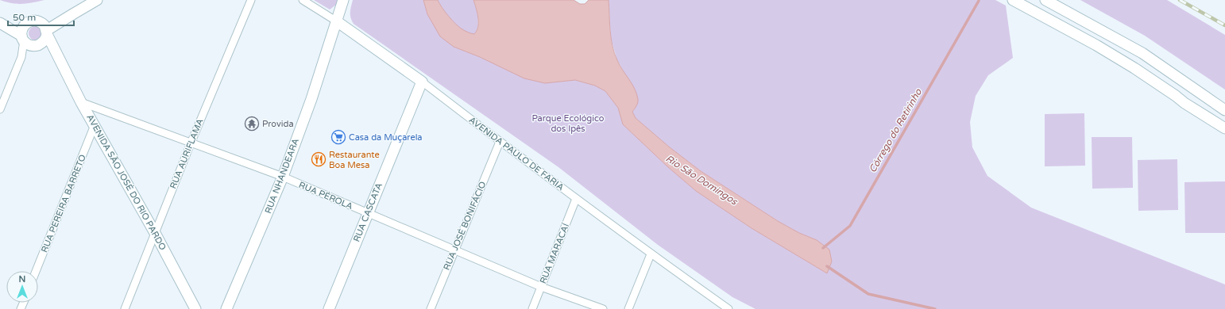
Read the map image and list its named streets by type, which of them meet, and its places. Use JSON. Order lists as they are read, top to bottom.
{
  "streets": {
    "street": [
      "RUA AURIFLAMA",
      "AVENIDA PAULO DE FARIA",
      "RUA NHANDEARA",
      "AVENIDA SÃO JOSÉ DO RIO PARDO",
      "RUA PÉROLA",
      "RUA PEREIRA BARRETO",
      "RUA CASCATA",
      "RUA JOSÉ BONIFÁCIO",
      "RUA MARACAÍ"
    ]
  },
  "crossings": [
    ["RUA AURIFLAMA", "AVENIDA SÃO JOSÉ DO RIO PARDO"],
    ["RUA AURIFLAMA", "RUA PÉROLA"],
    ["AVENIDA PAULO DE FARIA", "RUA NHANDEARA"],
    ["AVENIDA PAULO DE FARIA", "RUA CASCATA"],
    ["AVENIDA PAULO DE FARIA", "RUA JOSÉ BONIFÁCIO"],
    ["AVENIDA PAULO DE FARIA", "RUA MARACAÍ"],
    ["RUA NHANDEARA", "RUA PÉROLA"],
    ["AVENIDA SÃO JOSÉ DO RIO PARDO", "RUA PÉROLA"],
    ["AVENIDA SÃO JOSÉ DO RIO PARDO", "RUA PEREIRA BARRETO"],
    ["RUA PÉROLA", "RUA CASCATA"],
    ["RUA PÉROLA", "RUA JOSÉ BONIFÁCIO"],
    ["RUA PÉROLA", "RUA MARACAÍ"]
  ],
  "water": ["Córrego do Retirinho", "Rio São Domingos"],
  "parks": ["Parque Ecológico dos Ipês"],
  "places": {
    "temple": ["Provida"],
    "supermarket": ["Casa da Muçarela"],
    "restaurant": ["Restaurante Boa Mesa"]
  },
  "scale_bar": "50 m",
  "north": "top"
}
